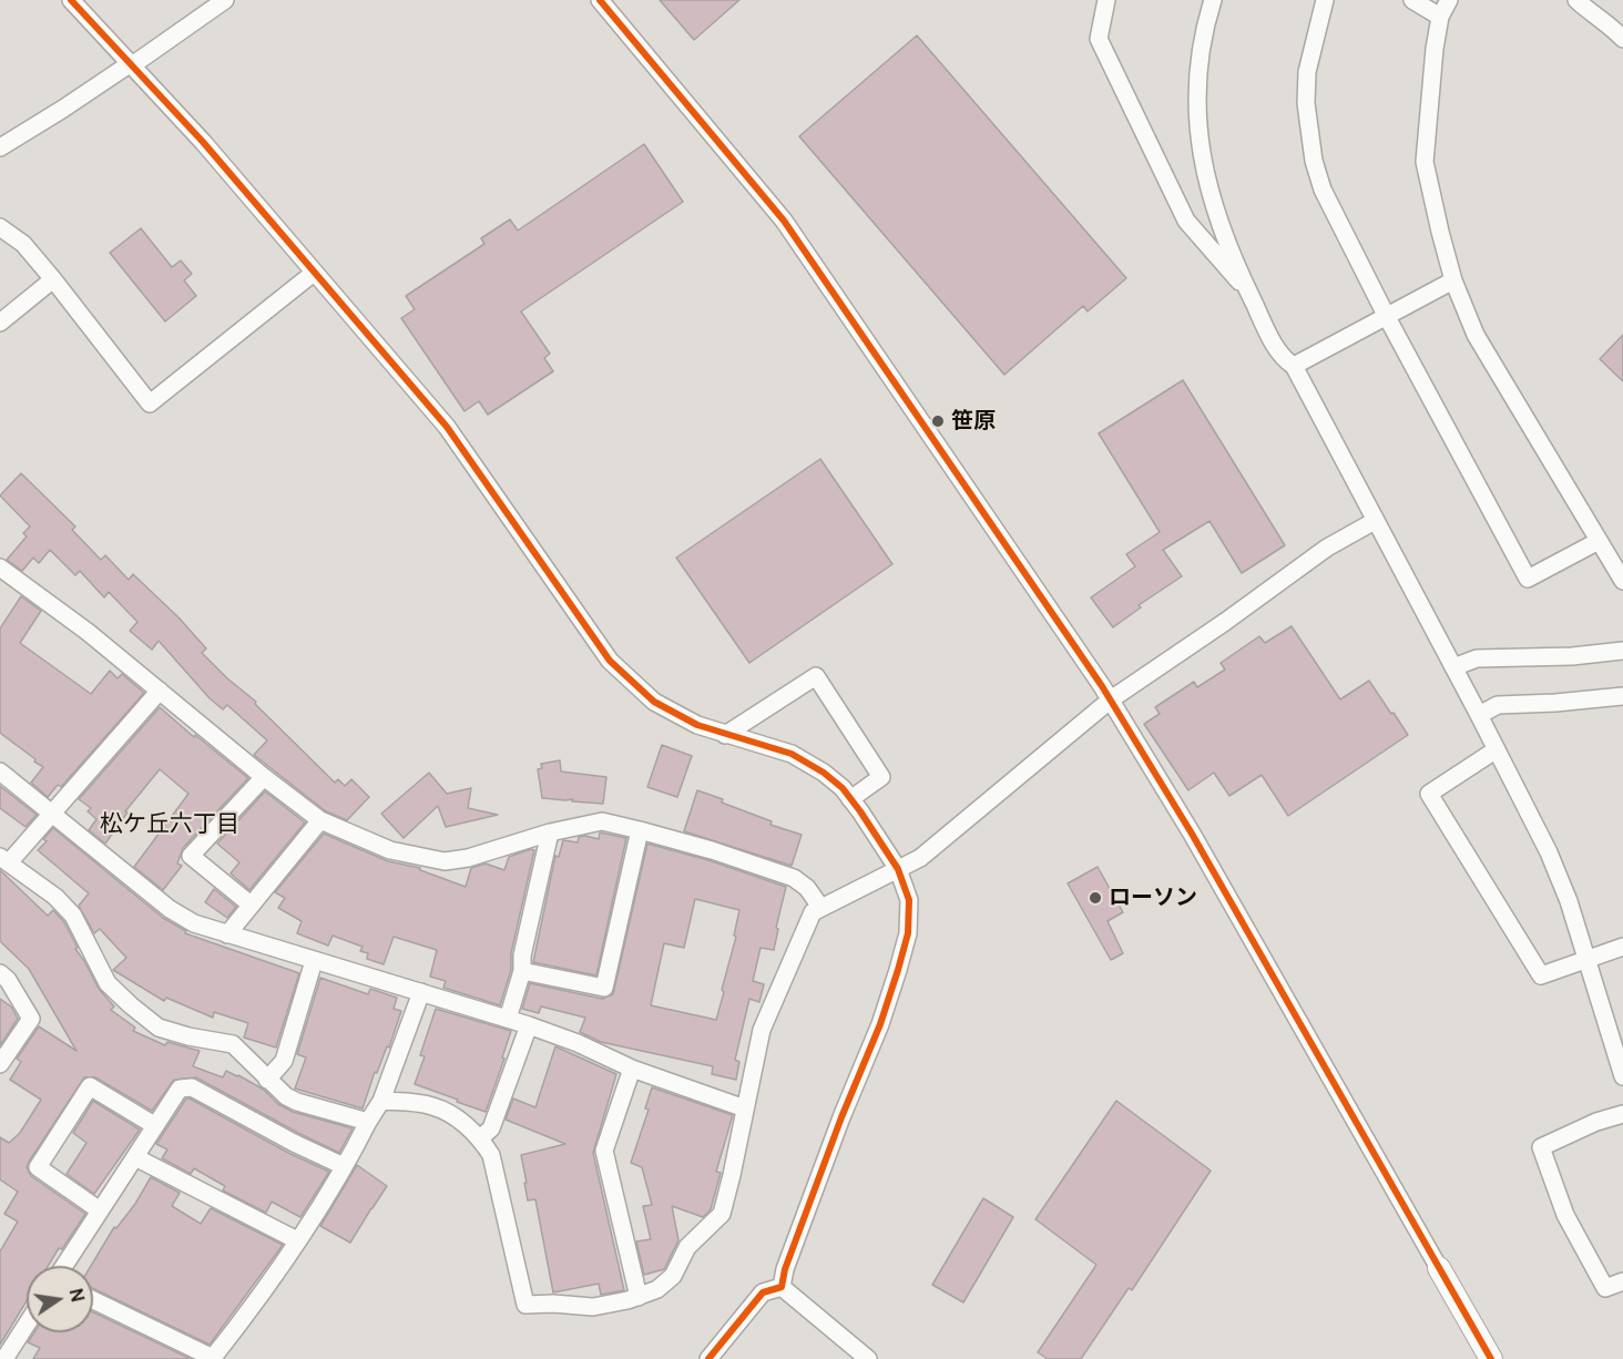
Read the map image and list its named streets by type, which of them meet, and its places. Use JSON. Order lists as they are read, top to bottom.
{
  "districts": ["松ケ丘六丁目"],
  "places": ["笹原", "ローソン"],
  "north": "right"
}
